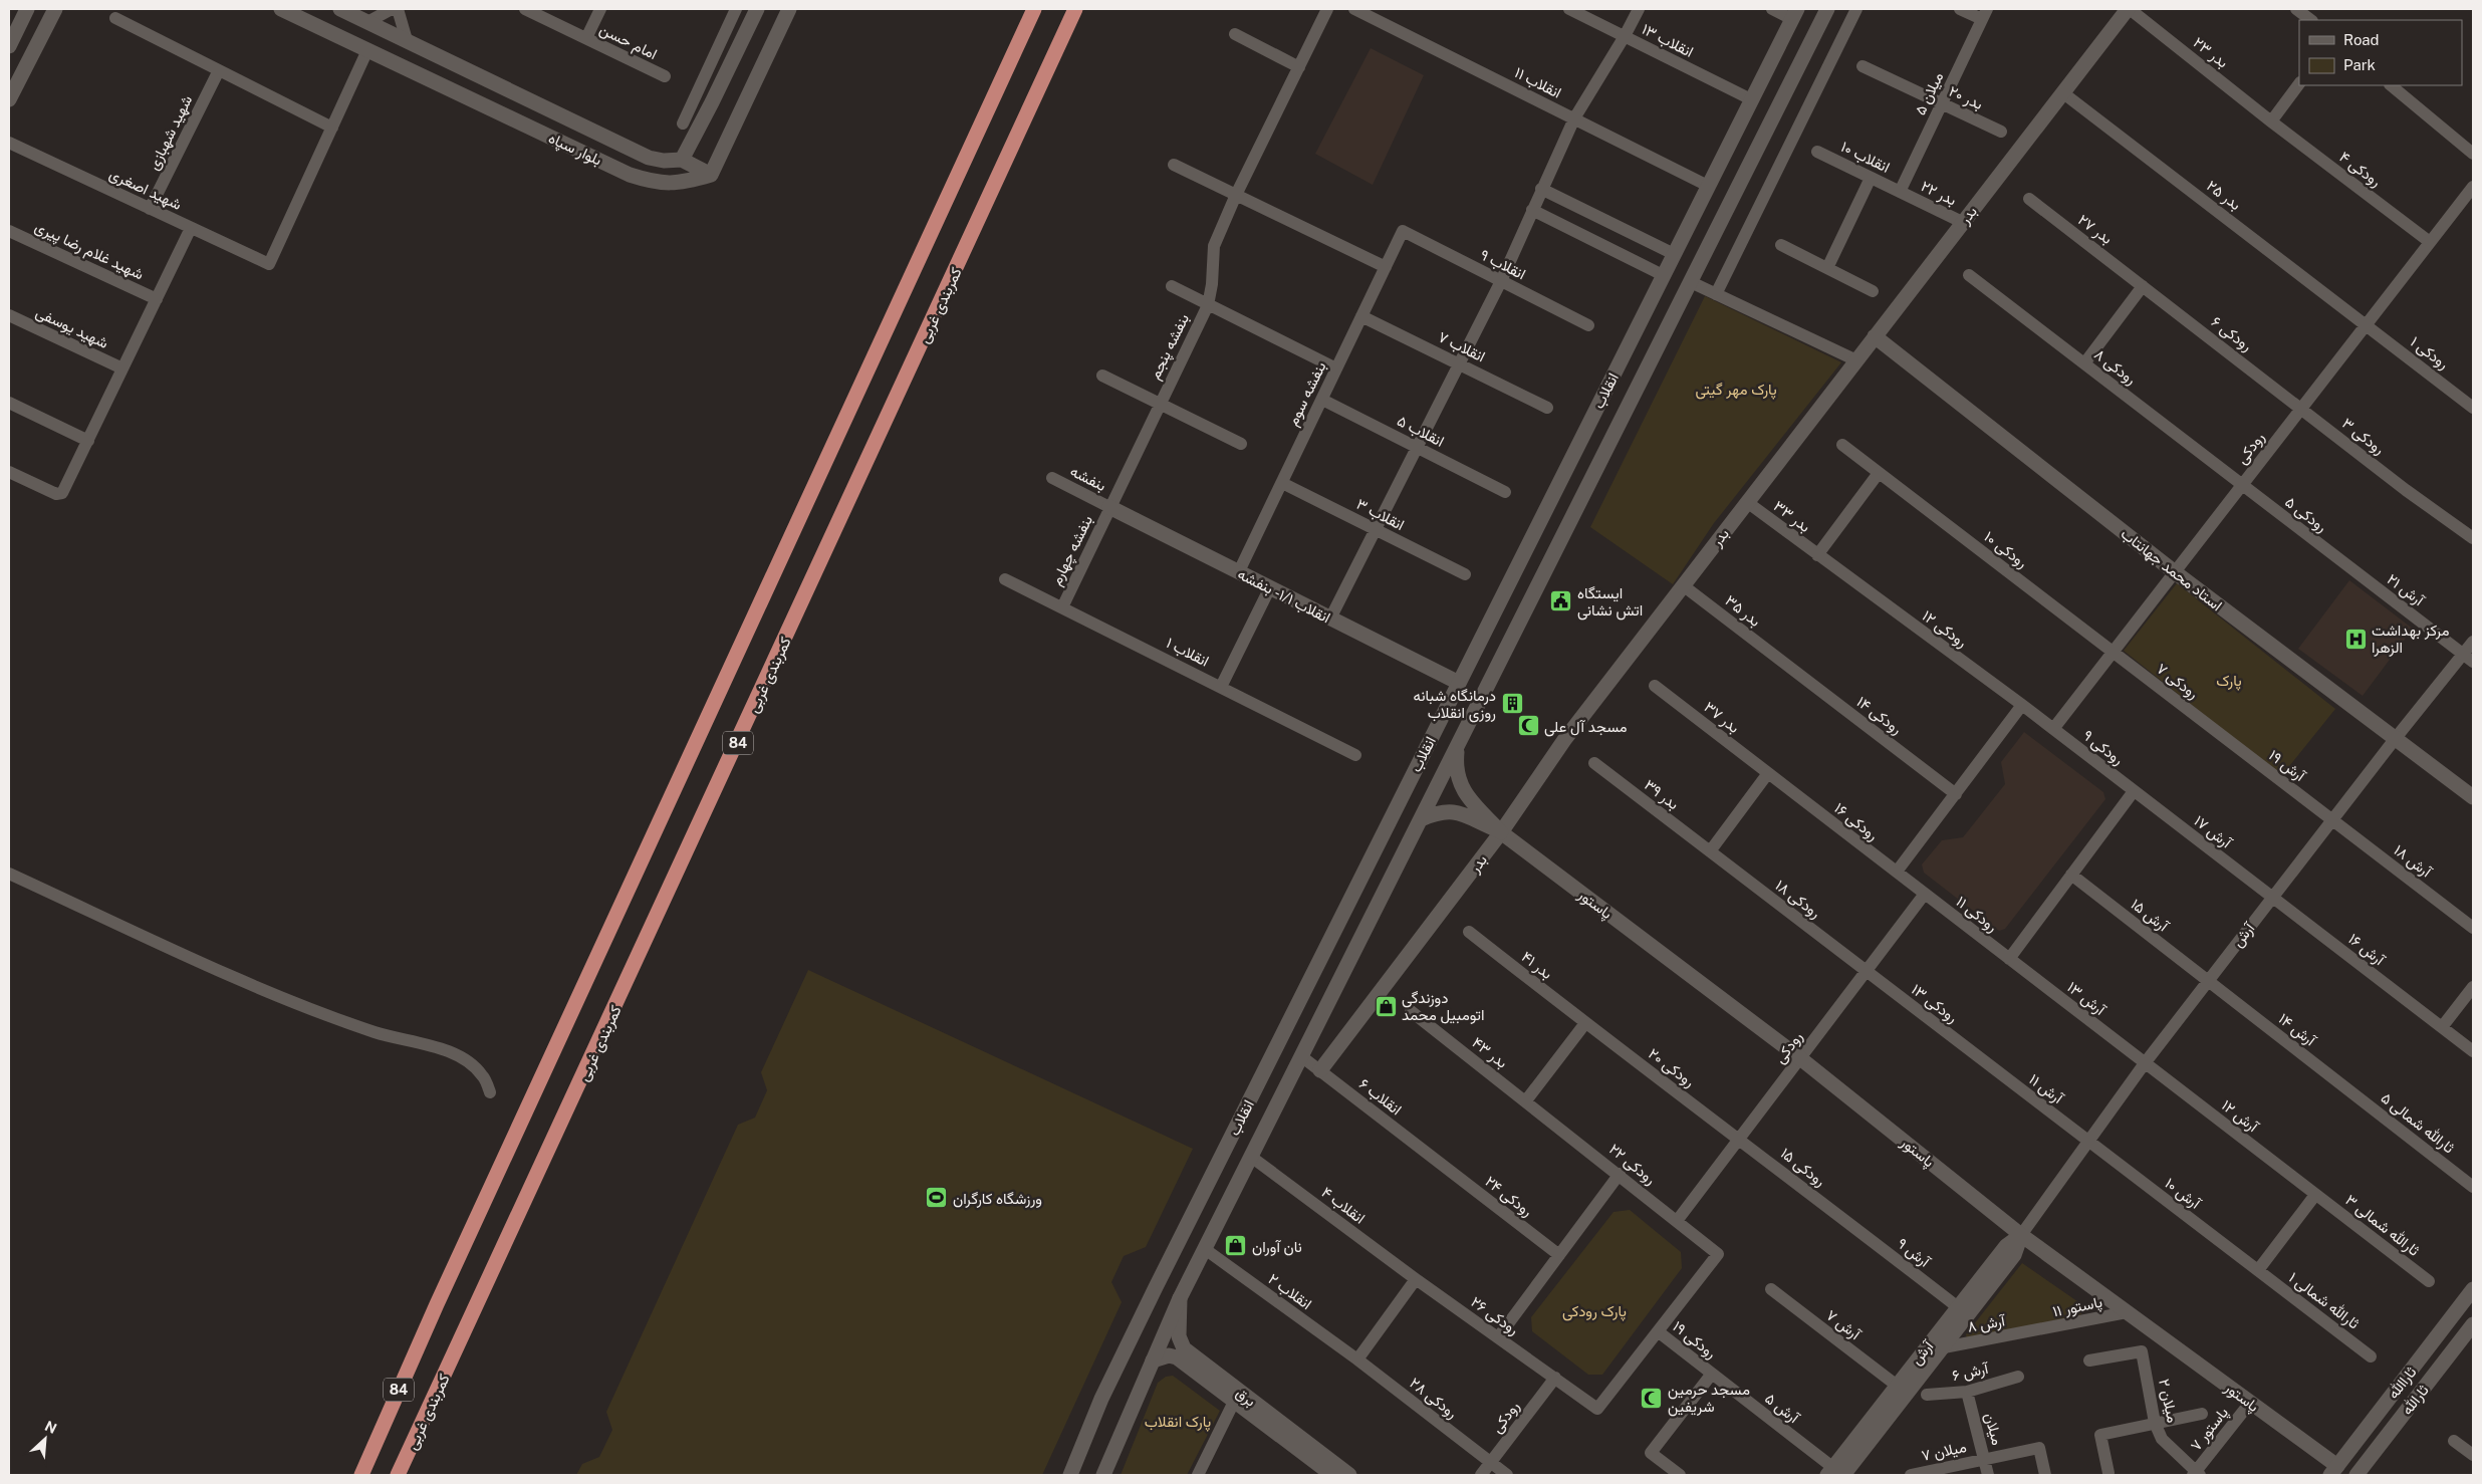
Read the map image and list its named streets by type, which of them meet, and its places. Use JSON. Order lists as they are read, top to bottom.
{
  "streets": {
    "highway": ["کمربندی غربی", "84"],
    "main road": [
      "بلوار سپاه",
      "بدر",
      "انقلاب",
      "استاد محمد جهانتاب",
      "انقلاب ۱/۱ - بنفشه",
      "پاستور",
      "آرش",
      "ثاراالله",
      "برق",
      "ثارالله"
    ],
    "street": [
      "انقلاب ۱۳",
      "امام حسن",
      "بدر ۲۳",
      "انقلاب ۱۱",
      "میلان ۵",
      "بدر ۲۰",
      "شهید شهبازی",
      "انقلاب ۱۰",
      "رودکی ۴",
      "شهید اصغری",
      "بدر ۲۲",
      "بدر ۲۵",
      "بدر ۲۷",
      "شهید غلام رضا پیری",
      "انقلاب ۹",
      "شهید یوسفی",
      "رودکی ۶",
      "بنفشه پنجم",
      "انقلاب ۷",
      "رودکی ۱",
      "رودکی ۸",
      "بنفشه سوم",
      "انقلاب ۵",
      "رودکی ۳",
      "رودکی",
      "بنفشه",
      "انقلاب ۳",
      "رودکی ۵",
      "بدر ۳۳",
      "رودکی ۱۰",
      "بنفشه چهارم",
      "آرش ۲۱",
      "بدر ۳۵",
      "رودکی ۱۲",
      "انقلاب ۱",
      "رودکی ۷",
      "رودکی ۱۴",
      "بدر ۳۷",
      "رودکی ۹",
      "آرش ۱۹",
      "بدر ۳۹",
      "رودکی ۱۶",
      "آرش ۱۷",
      "آرش ۱۸",
      "رودکی ۱۸",
      "رودکی ۱۱",
      "آرش ۱۵",
      "آرش ۱۶",
      "بدر ۴۱",
      "آرش ۱۳",
      "رودکی ۱۳",
      "آرش ۱۴",
      "بدر ۴۳",
      "رودکی ۲۰",
      "آرش ۱۱",
      "انقلاب ۶",
      "آرش ۱۲",
      "ثارالله شمالی ۵",
      "رودکی ۲۲",
      "رودکی ۱۵",
      "آرش ۱۰",
      "رودکی ۲۴",
      "انقلاب ۴",
      "ثارالله شمالی ۳",
      "آرش ۹",
      "انقلاب ۲",
      "ثارالله شمالی ۱",
      "پاستور ۱۱",
      "رودکی ۲۶",
      "آرش ۸",
      "آرش ۷",
      "رودکی ۱۹",
      "آرش ۶",
      "رودکی ۲۸",
      "میلان ۲",
      "آرش ۵",
      "میلان",
      "پاستور ۷",
      "میلان ۷"
    ]
  },
  "crossings": [
    ["انقلاب ۱۳", "انقلاب"],
    ["بدر ۲۳", "رودکی ۴"],
    ["بدر ۲۳", "بدر"],
    ["انقلاب ۱۱", "انقلاب"],
    ["میلان ۵", "بدر ۲۰"],
    ["میلان ۵", "انقلاب ۱۰"],
    ["میلان ۵", "بدر ۲۲"],
    ["شهید شهبازی", "شهید اصغری"],
    ["انقلاب ۱۰", "بدر ۲۲"],
    ["رودکی ۴", "رودکی"],
    ["بدر ۲۲", "بدر"],
    ["بدر ۲۵", "بدر"],
    ["بدر ۲۵", "رودکی ۱"],
    ["بدر ۲۵", "رودکی"],
    ["بدر", "بدر ۳۳"],
    ["بدر", "استاد محمد جهانتاب"],
    ["بدر", "بدر ۳۵"],
    ["بدر", "پاستور"],
    ["بدر", "انقلاب ۶"],
    ["بدر ۲۷", "رودکی ۶"],
    ["انقلاب ۹", "بنفشه سوم"],
    ["رودکی ۶", "رودکی ۳"],
    ["رودکی ۶", "رودکی"],
    ["بنفشه پنجم", "بنفشه"],
    ["بنفشه پنجم", "بنفشه چهارم"],
    ["بنفشه پنجم", "انقلاب ۱/۱ - بنفشه"],
    ["انقلاب ۷", "بنفشه سوم"],
    ["رودکی ۱", "رودکی"],
    ["رودکی ۸", "رودکی"],
    ["رودکی ۸", "رودکی ۵"],
    ["انقلاب", "انقلاب ۱/۱ - بنفشه"],
    ["انقلاب", "انقلاب ۶"],
    ["انقلاب", "انقلاب ۴"],
    ["انقلاب", "انقلاب ۲"],
    ["انقلاب", "برق"],
    ["بنفشه سوم", "انقلاب ۵"],
    ["بنفشه سوم", "انقلاب ۳"],
    ["بنفشه سوم", "انقلاب ۱/۱ - بنفشه"],
    ["رودکی ۳", "رودکی"],
    ["رودکی", "رودکی ۵"],
    ["رودکی", "رودکی ۱۰"],
    ["رودکی", "استاد محمد جهانتاب"],
    ["رودکی", "رودکی ۱۲"],
    ["رودکی", "رودکی ۷"],
    ["رودکی", "رودکی ۹"],
    ["رودکی", "رودکی ۱۶"],
    ["رودکی", "رودکی ۱۸"],
    ["رودکی", "پاستور"],
    ["رودکی", "رودکی ۱۱"],
    ["رودکی", "رودکی ۱۳"],
    ["رودکی", "رودکی ۲۰"],
    ["رودکی", "رودکی ۲۲"],
    ["رودکی", "رودکی ۱۵"],
    ["رودکی", "رودکی ۲۶"],
    ["رودکی", "رودکی ۲۸"],
    ["بنفشه", "بنفشه چهارم"],
    ["بنفشه", "انقلاب ۱/۱ - بنفشه"],
    ["رودکی ۵", "آرش ۲۱"],
    ["بدر ۳۳", "رودکی ۱۲"],
    ["رودکی ۱۰", "رودکی ۷"],
    ["بنفشه چهارم", "انقلاب ۱/۱ - بنفشه"],
    ["بنفشه چهارم", "انقلاب ۱"],
    ["استاد محمد جهانتاب", "آرش"],
    ["آرش ۲۱", "آرش"],
    ["بدر ۳۵", "رودکی ۱۴"],
    ["رودکی ۱۲", "رودکی ۹"],
    ["رودکی ۷", "آرش ۱۹"],
    ["بدر ۳۷", "رودکی ۱۶"],
    ["رودکی ۹", "آرش ۱۷"],
    ["آرش ۱۹", "آرش ۱۸"],
    ["آرش ۱۹", "آرش"],
    ["بدر ۳۹", "رودکی ۱۸"],
    ["رودکی ۱۶", "رودکی ۱۱"],
    ["آرش ۱۷", "آرش"],
    ["آرش ۱۷", "آرش ۱۶"],
    ["آرش ۱۸", "آرش"],
    ["رودکی ۱۸", "رودکی ۱۳"],
    ["پاستور", "آرش"],
    ["پاستور", "پاستور ۱۱"],
    ["پاستور", "ثاراالله"],
    ["پاستور", "پاستور ۷"],
    ["رودکی ۱۱", "آرش ۱۳"],
    ["آرش ۱۵", "آرش"],
    ["آرش ۱۵", "آرش ۱۴"],
    ["آرش", "آرش ۱۶"],
    ["آرش", "آرش ۱۳"],
    ["آرش", "آرش ۱۴"],
    ["آرش", "آرش ۱۱"],
    ["آرش", "آرش ۱۲"],
    ["آرش", "آرش ۱۰"],
    ["آرش", "آرش ۹"],
    ["آرش", "آرش ۸"],
    ["آرش", "آرش ۷"],
    ["آرش", "آرش ۵"],
    ["بدر ۴۱", "رودکی ۲۰"],
    ["آرش ۱۳", "آرش ۱۲"],
    ["رودکی ۱۳", "آرش ۱۱"],
    ["آرش ۱۴", "ثارالله شمالی ۵"],
    ["بدر ۴۳", "رودکی ۲۲"],
    ["رودکی ۲۰", "رودکی ۱۵"],
    ["آرش ۱۱", "آرش ۱۰"],
    ["انقلاب ۶", "رودکی ۲۴"],
    ["آرش ۱۲", "ثارالله شمالی ۳"],
    ["رودکی ۲۲", "رودکی ۲۶"],
    ["رودکی ۲۲", "رودکی ۱۹"],
    ["رودکی ۱۵", "آرش ۹"],
    ["آرش ۱۰", "ثارالله شمالی ۱"],
    ["انقلاب ۴", "رودکی ۲۶"],
    ["انقلاب ۲", "رودکی ۲۸"],
    ["پاستور ۱۱", "آرش ۸"],
    ["رودکی ۲۶", "رودکی ۱۹"],
    ["رودکی ۱۹", "آرش ۵"],
    ["آرش ۶", "میلان"],
    ["میلان ۲", "پاستور ۷"],
    ["میلان", "میلان ۷"]
  ],
  "parks": [
    "پارک مهر گیتی",
    "پارک",
    "پارک رودکی",
    "پارک انقلاب"
  ],
  "places": {
    "public building": ["ایستگاه اتش نشانی"],
    "hospital": ["مرکز بهداشت الزهرا"],
    "building": ["درمانگاه شبانه روزی انقلاب"],
    "mosque": ["مسجد آل علی", "مسجد حرمین شریفین"],
    "shop": ["دوزندگی اتومبیل محمد", "نان آوران"],
    "sports": ["ورزشگاه کارگران"]
  },
  "legend": ["Road", "Park"],
  "north": "top right"
}
